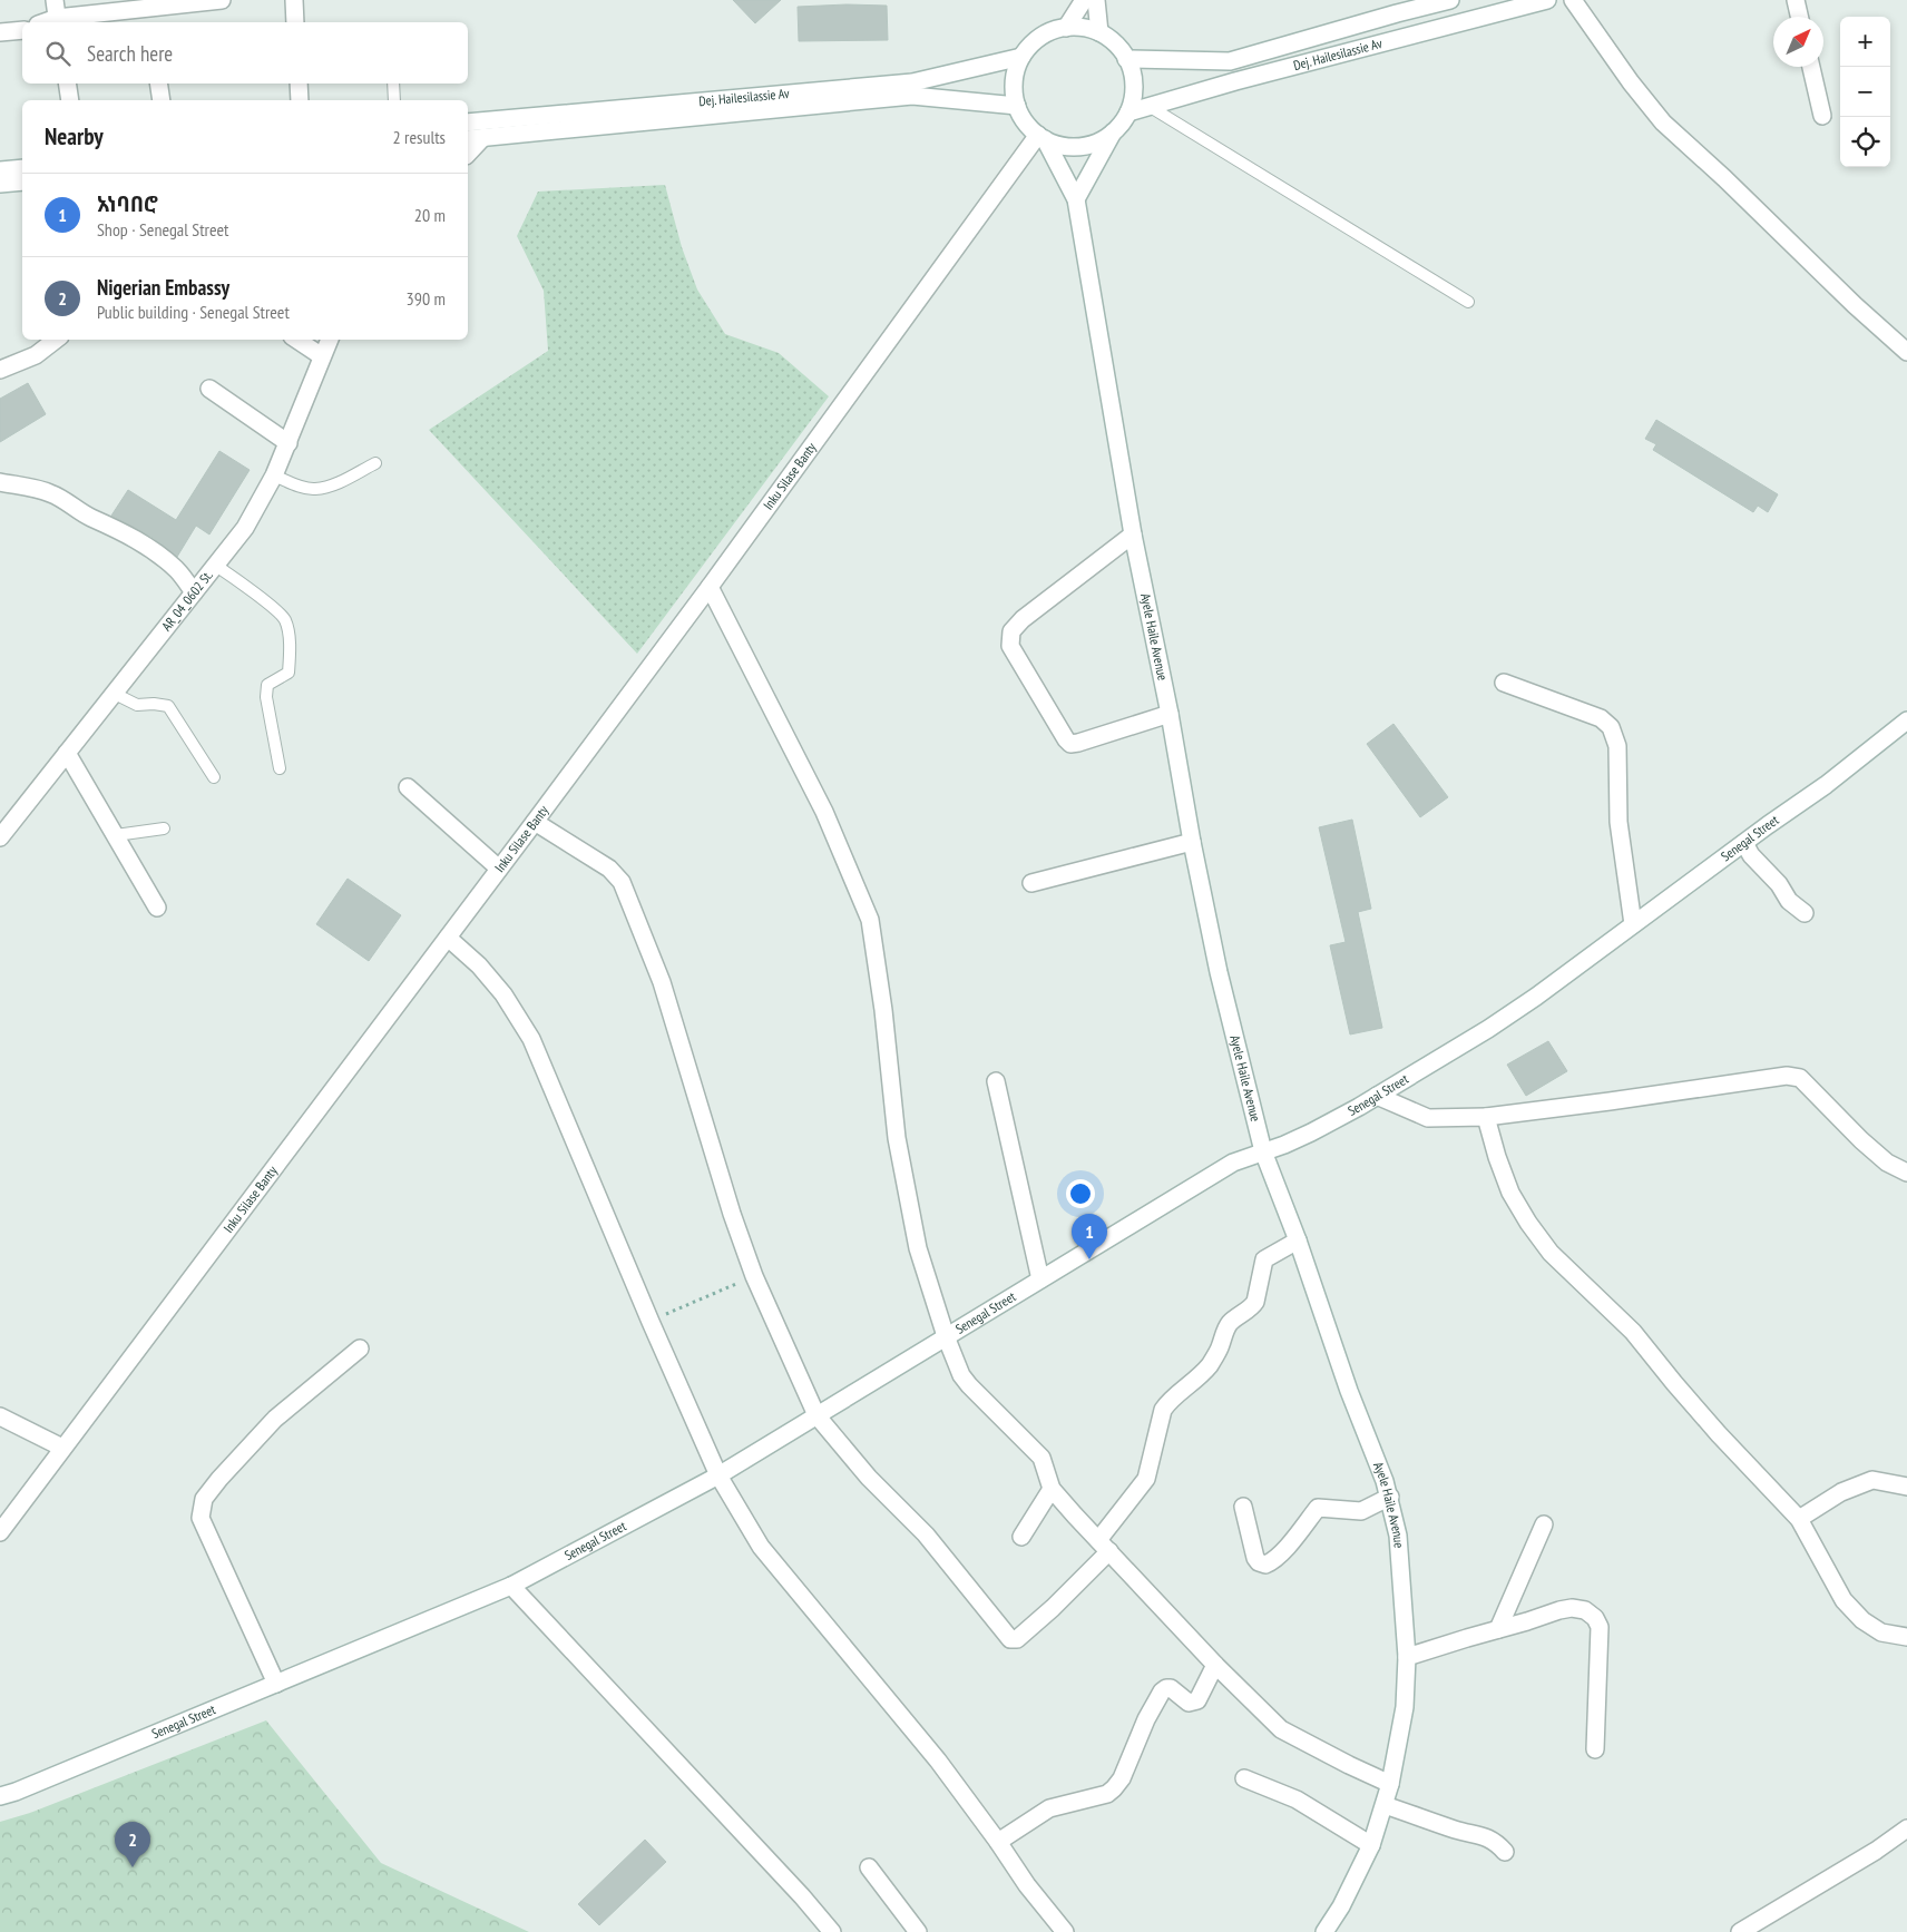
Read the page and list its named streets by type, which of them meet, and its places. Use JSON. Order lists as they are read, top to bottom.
{
  "streets": {
    "street": [
      "Dej. Hailesilassie Av",
      "Inku Silase Banty",
      "AR_04_0602 St.",
      "Ayele Haile Avenue",
      "Senegal Street"
    ]
  },
  "crossings": [
    ["Dej. Hailesilassie Av", "Inku Silase Banty"],
    ["Dej. Hailesilassie Av", "Ayele Haile Avenue"],
    ["Inku Silase Banty", "Ayele Haile Avenue"],
    ["Ayele Haile Avenue", "Senegal Street"]
  ],
  "north": "top right",
  "page": {
    "map_buttons": ["+", "−"],
    "search": "Search here",
    "heading": ["Nearby", "2 results"],
    "list": [
      {
        "mark": "1",
        "name": "አነባበሮ",
        "note": "Shop · Senegal Street",
        "value": "20 m"
      },
      {
        "mark": "2",
        "name": "Nigerian Embassy",
        "note": "Public building · Senegal Street",
        "value": "390 m"
      }
    ],
    "pins": ["1", "2"]
  }
}
